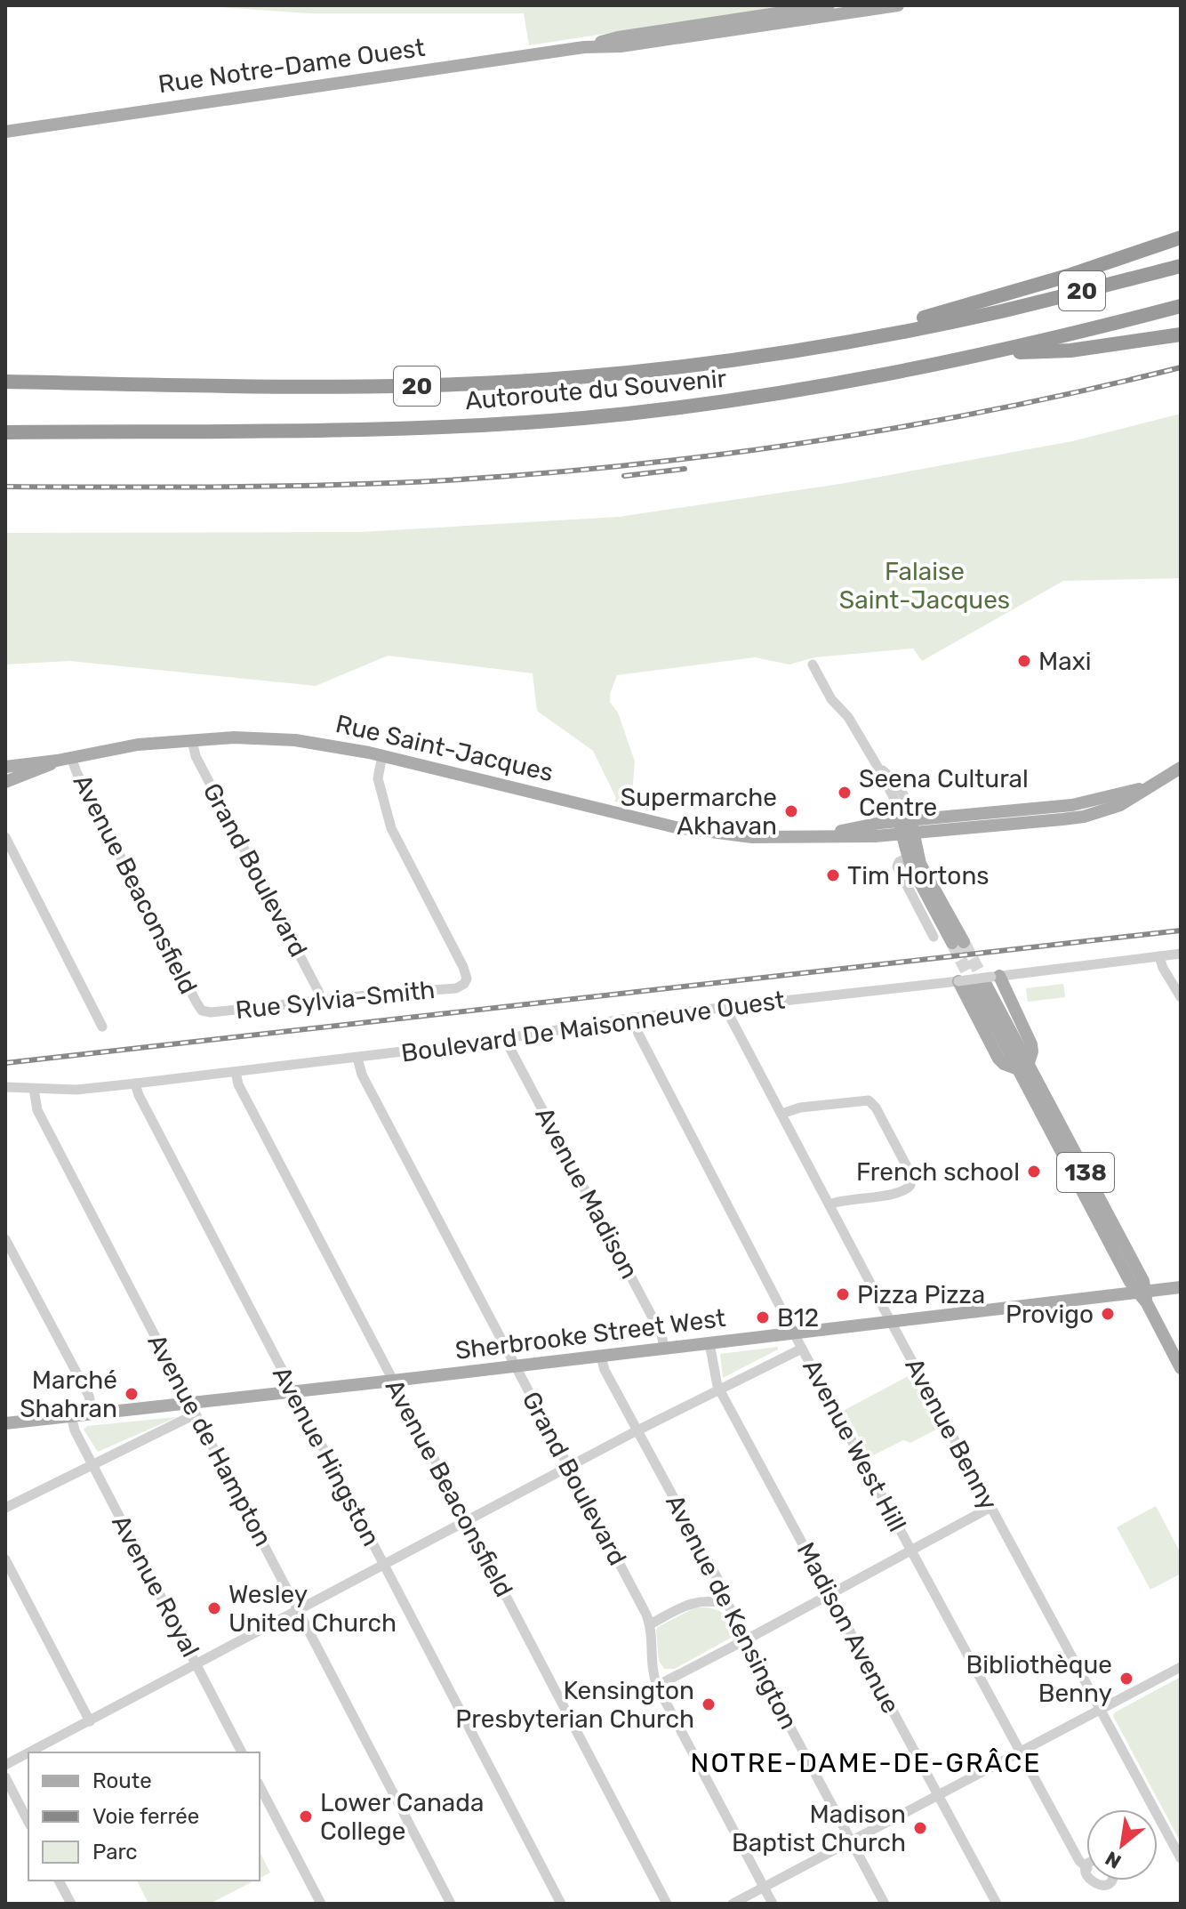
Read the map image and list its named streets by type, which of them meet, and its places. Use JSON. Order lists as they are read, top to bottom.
{
  "streets": {
    "highway": ["20", "Autoroute du Souvenir"],
    "main road": [
      "Rue Notre-Dame Ouest",
      "Rue Saint-Jacques",
      "138",
      "Sherbrooke Street West"
    ],
    "street": [
      "Grand Boulevard",
      "Avenue Beaconsfield",
      "Rue Sylvia-Smith",
      "Boulevard De Maisonneuve Ouest",
      "Avenue Madison",
      "Avenue Benny",
      "Avenue de Hampton",
      "Avenue West Hill",
      "Avenue Hingston",
      "Avenue Royal",
      "Avenue de Kensington",
      "Madison Avenue"
    ]
  },
  "crossings": [
    ["Rue Saint-Jacques", "Grand Boulevard"],
    ["Rue Saint-Jacques", "Avenue Beaconsfield"],
    ["Rue Saint-Jacques", "Rue Sylvia-Smith"],
    ["Grand Boulevard", "Rue Sylvia-Smith"],
    ["Grand Boulevard", "Boulevard De Maisonneuve Ouest"],
    ["Grand Boulevard", "Sherbrooke Street West"],
    ["Avenue Beaconsfield", "Rue Sylvia-Smith"],
    ["Avenue Beaconsfield", "Boulevard De Maisonneuve Ouest"],
    ["Avenue Beaconsfield", "Sherbrooke Street West"],
    ["Boulevard De Maisonneuve Ouest", "138"],
    ["Boulevard De Maisonneuve Ouest", "Avenue Madison"],
    ["Boulevard De Maisonneuve Ouest", "Avenue Benny"],
    ["Boulevard De Maisonneuve Ouest", "Avenue de Hampton"],
    ["Boulevard De Maisonneuve Ouest", "Avenue West Hill"],
    ["Boulevard De Maisonneuve Ouest", "Avenue Hingston"],
    ["138", "Sherbrooke Street West"],
    ["Avenue Madison", "Sherbrooke Street West"],
    ["Sherbrooke Street West", "Avenue Benny"],
    ["Sherbrooke Street West", "Avenue de Hampton"],
    ["Sherbrooke Street West", "Avenue West Hill"],
    ["Sherbrooke Street West", "Avenue Hingston"],
    ["Sherbrooke Street West", "Avenue Royal"],
    ["Sherbrooke Street West", "Avenue de Kensington"]
  ],
  "districts": ["NOTRE-DAME-DE-GRÂCE"],
  "parks": ["Falaise Saint-Jacques"],
  "places": [
    "Maxi",
    "Seena Cultural Centre",
    "Supermarche Akhavan",
    "Tim Hortons",
    "French school",
    "Pizza Pizza",
    "Provigo",
    "B12",
    "Marché Shahran",
    "Wesley United Church",
    "Bibliothèque Benny",
    "Kensington Presbyterian Church",
    "Lower Canada College",
    "Madison Baptist Church"
  ],
  "legend": ["Route", "Voie ferrée", "Parc"],
  "north": "bottom left"
}
